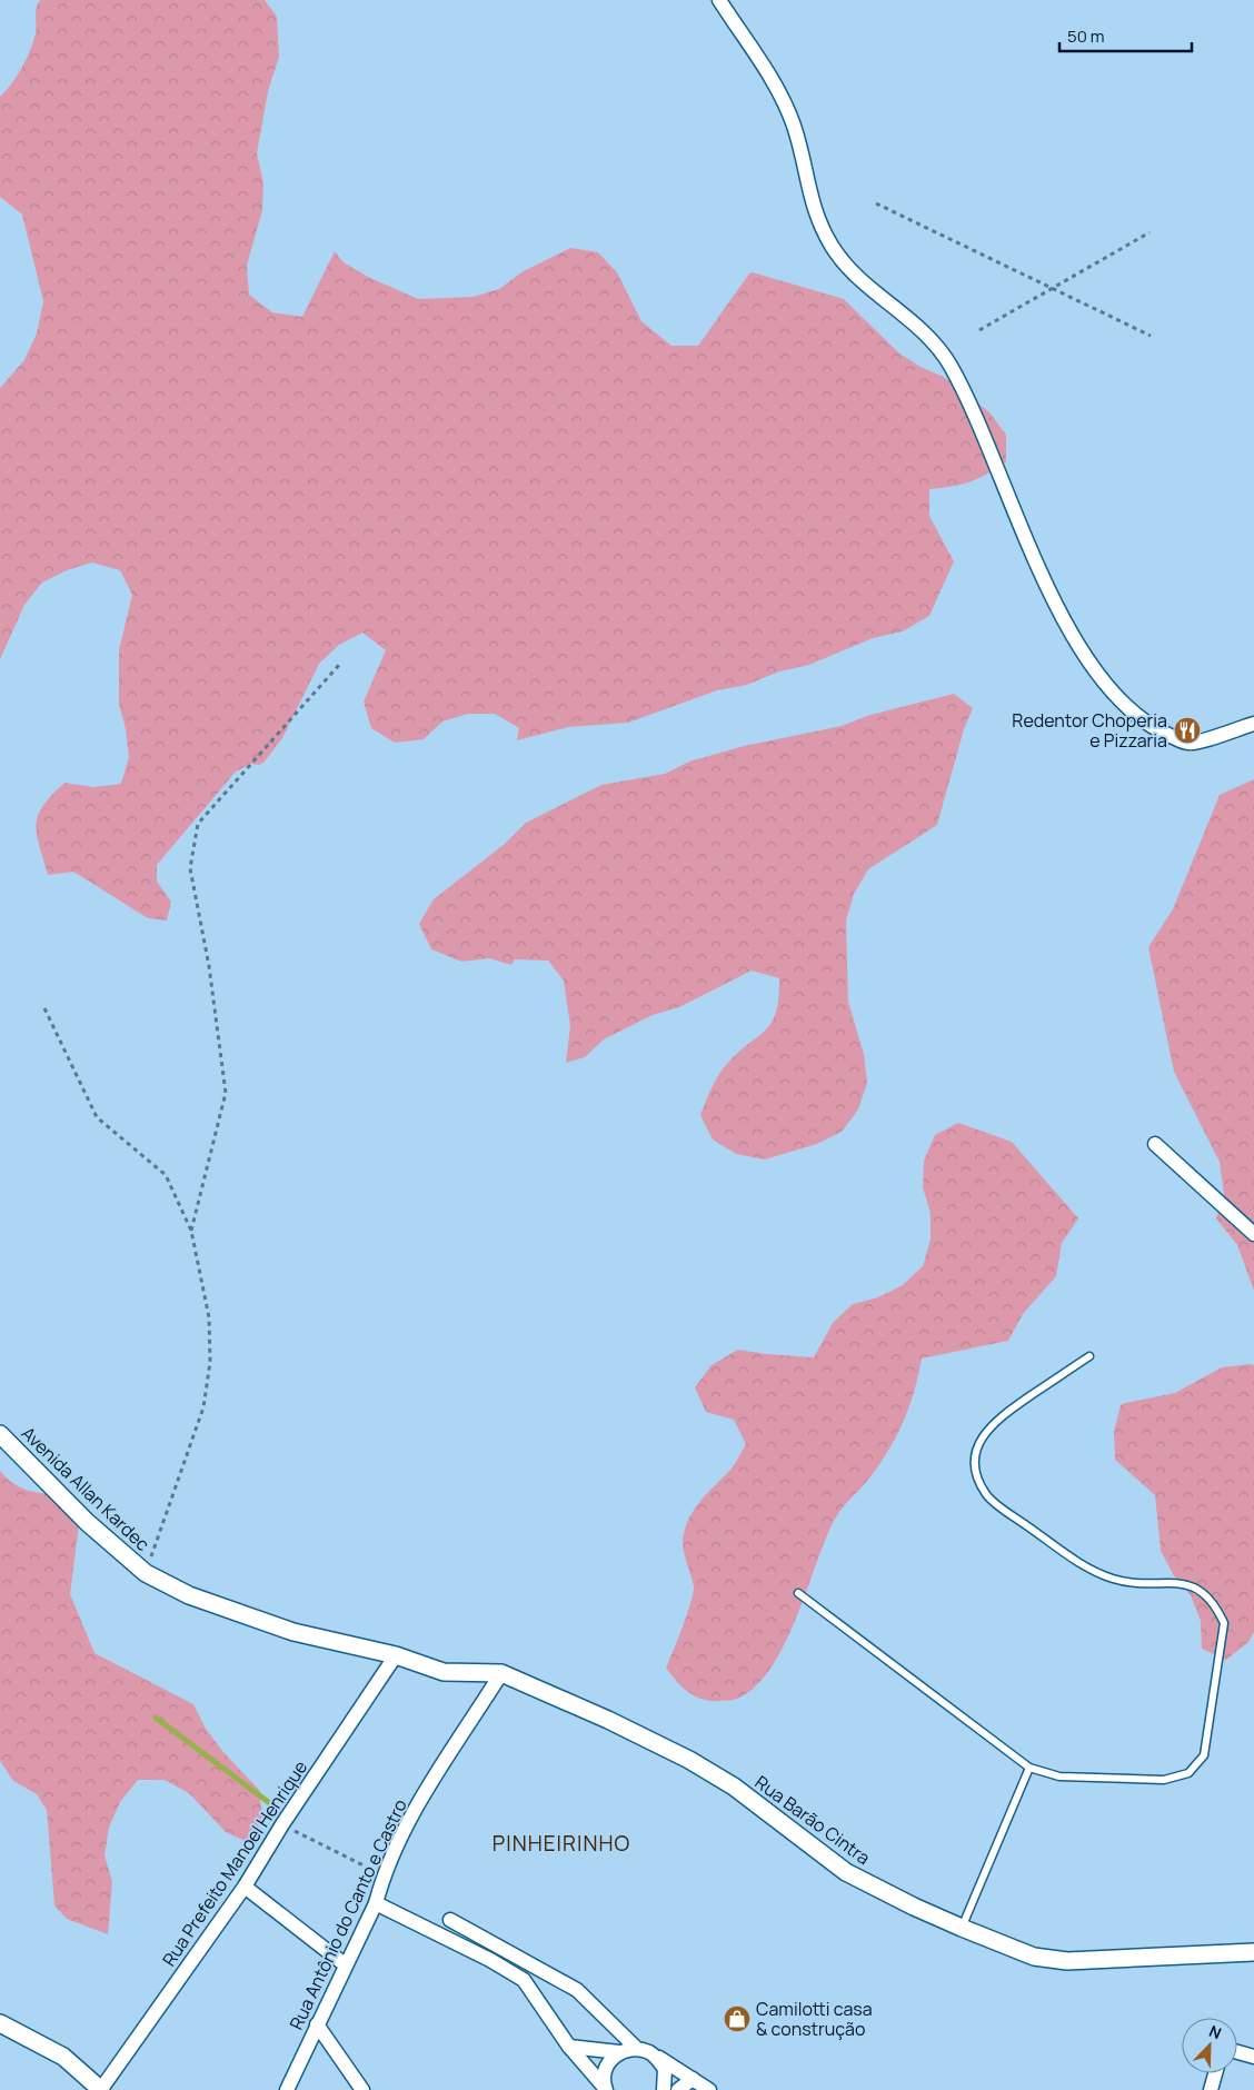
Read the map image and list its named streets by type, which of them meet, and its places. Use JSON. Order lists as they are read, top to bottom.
{
  "streets": {
    "street": [
      "Avenida Allan Kardec",
      "Rua Barão Cintra",
      "Rua Prefeito Manoel Henrique",
      "Rua Antônio do Canto e Castro"
    ]
  },
  "crossings": [
    ["Avenida Allan Kardec", "Rua Barão Cintra"],
    ["Avenida Allan Kardec", "Rua Prefeito Manoel Henrique"],
    ["Rua Barão Cintra", "Rua Prefeito Manoel Henrique"],
    ["Rua Barão Cintra", "Rua Antônio do Canto e Castro"]
  ],
  "districts": ["PINHEIRINHO"],
  "places": {
    "restaurant": ["Redentor Choperia e Pizzaria"],
    "shop": ["Camilotti casa & construção"]
  },
  "scale_bar": "50 m",
  "north": "top right"
}
